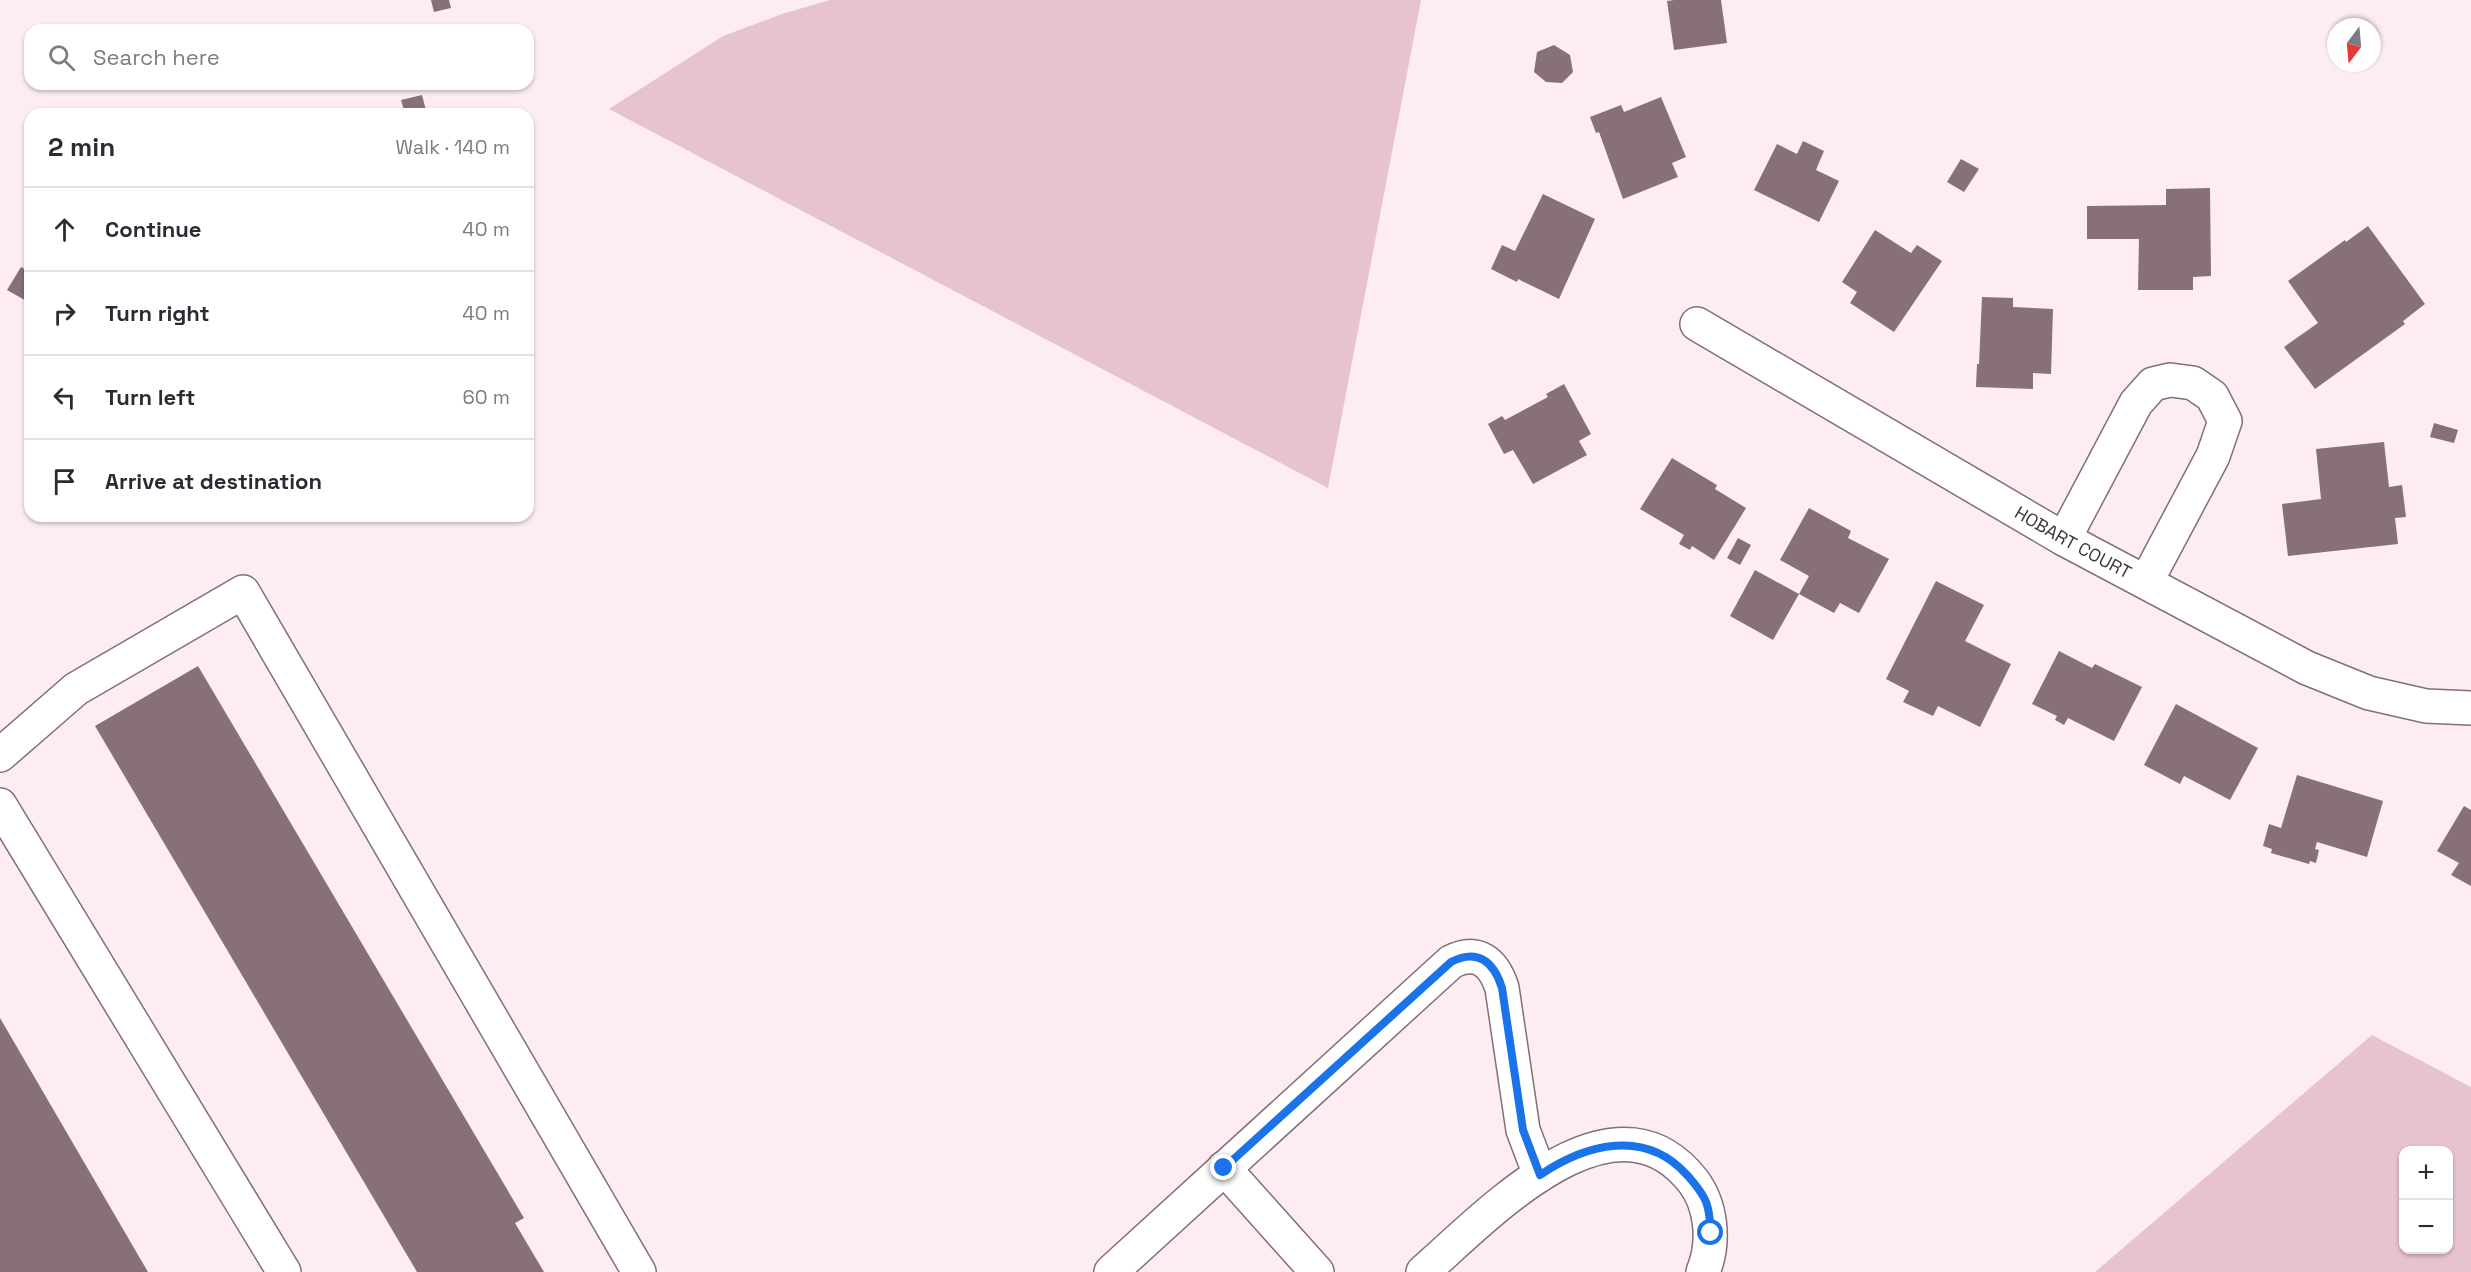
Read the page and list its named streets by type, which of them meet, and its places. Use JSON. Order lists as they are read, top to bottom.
{
  "streets": {
    "street": ["HOBART COURT"]
  },
  "north": "bottom",
  "page": {
    "search": "Search here",
    "heading": ["2 min", "Walk · 140 m"],
    "list": [
      ["Continue", "40 m"],
      ["Turn right", "40 m"],
      ["Turn left", "60 m"],
      "Arrive at destination"
    ],
    "map_buttons": ["+", "−"]
  }
}
